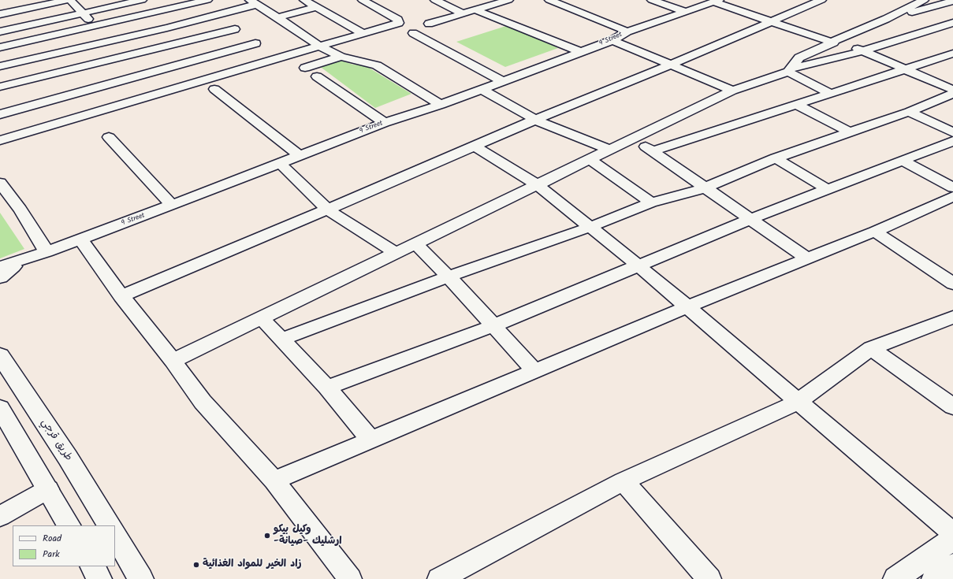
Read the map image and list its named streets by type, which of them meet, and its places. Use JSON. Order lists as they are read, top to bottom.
{
  "streets": {
    "main road": ["طريق قرجي"],
    "street": ["9 Street"]
  },
  "places": ["وكيل بيكو -ارشليك -صيانة", "زاد الخير للمواد الغذائية"],
  "legend": ["Road", "Park"]
}
